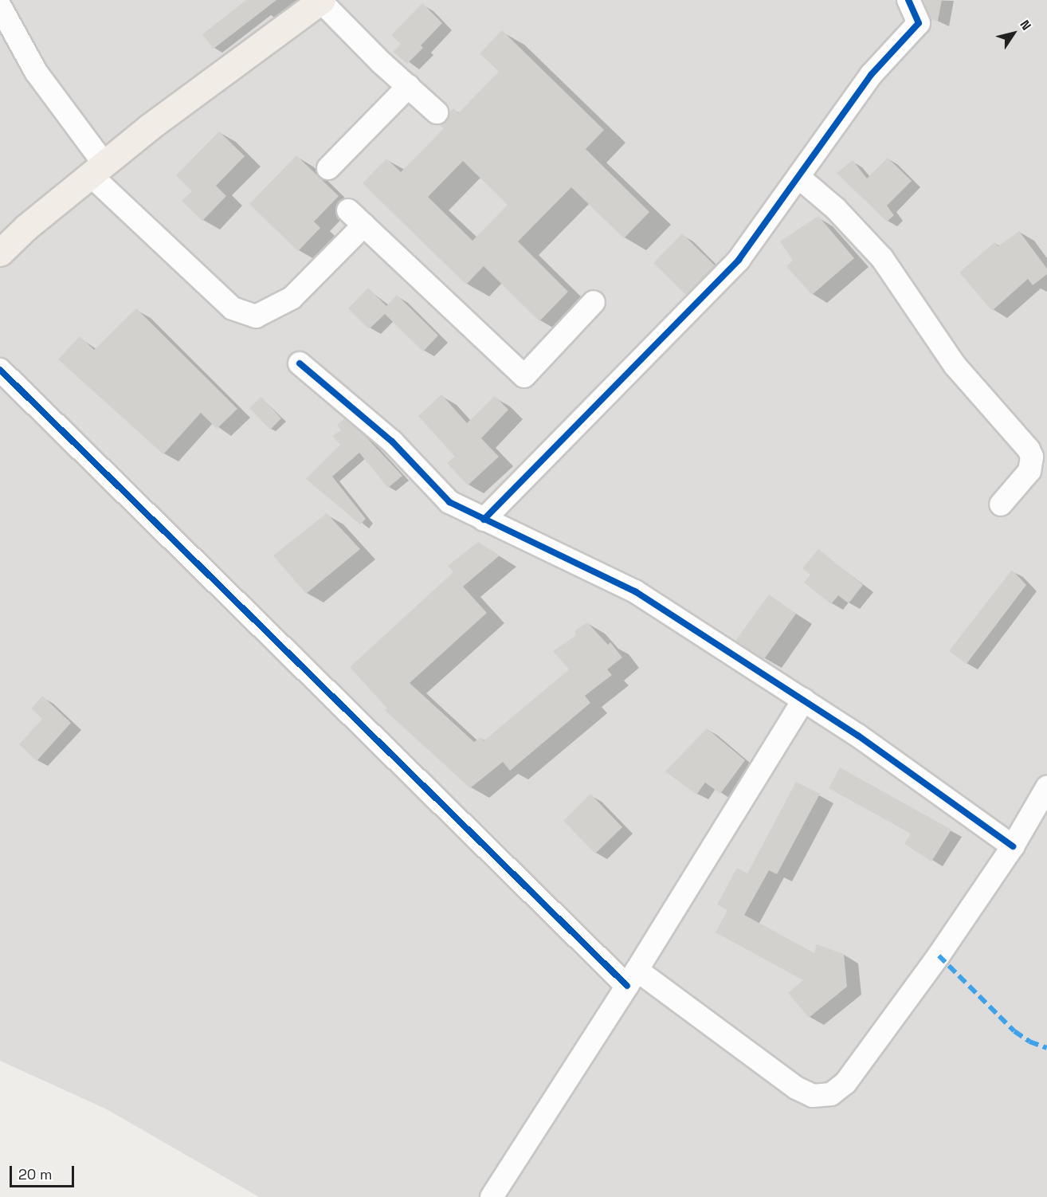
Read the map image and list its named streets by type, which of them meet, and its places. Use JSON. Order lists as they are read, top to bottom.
{
  "scale_bar": "20 m",
  "north": "top right"
}
